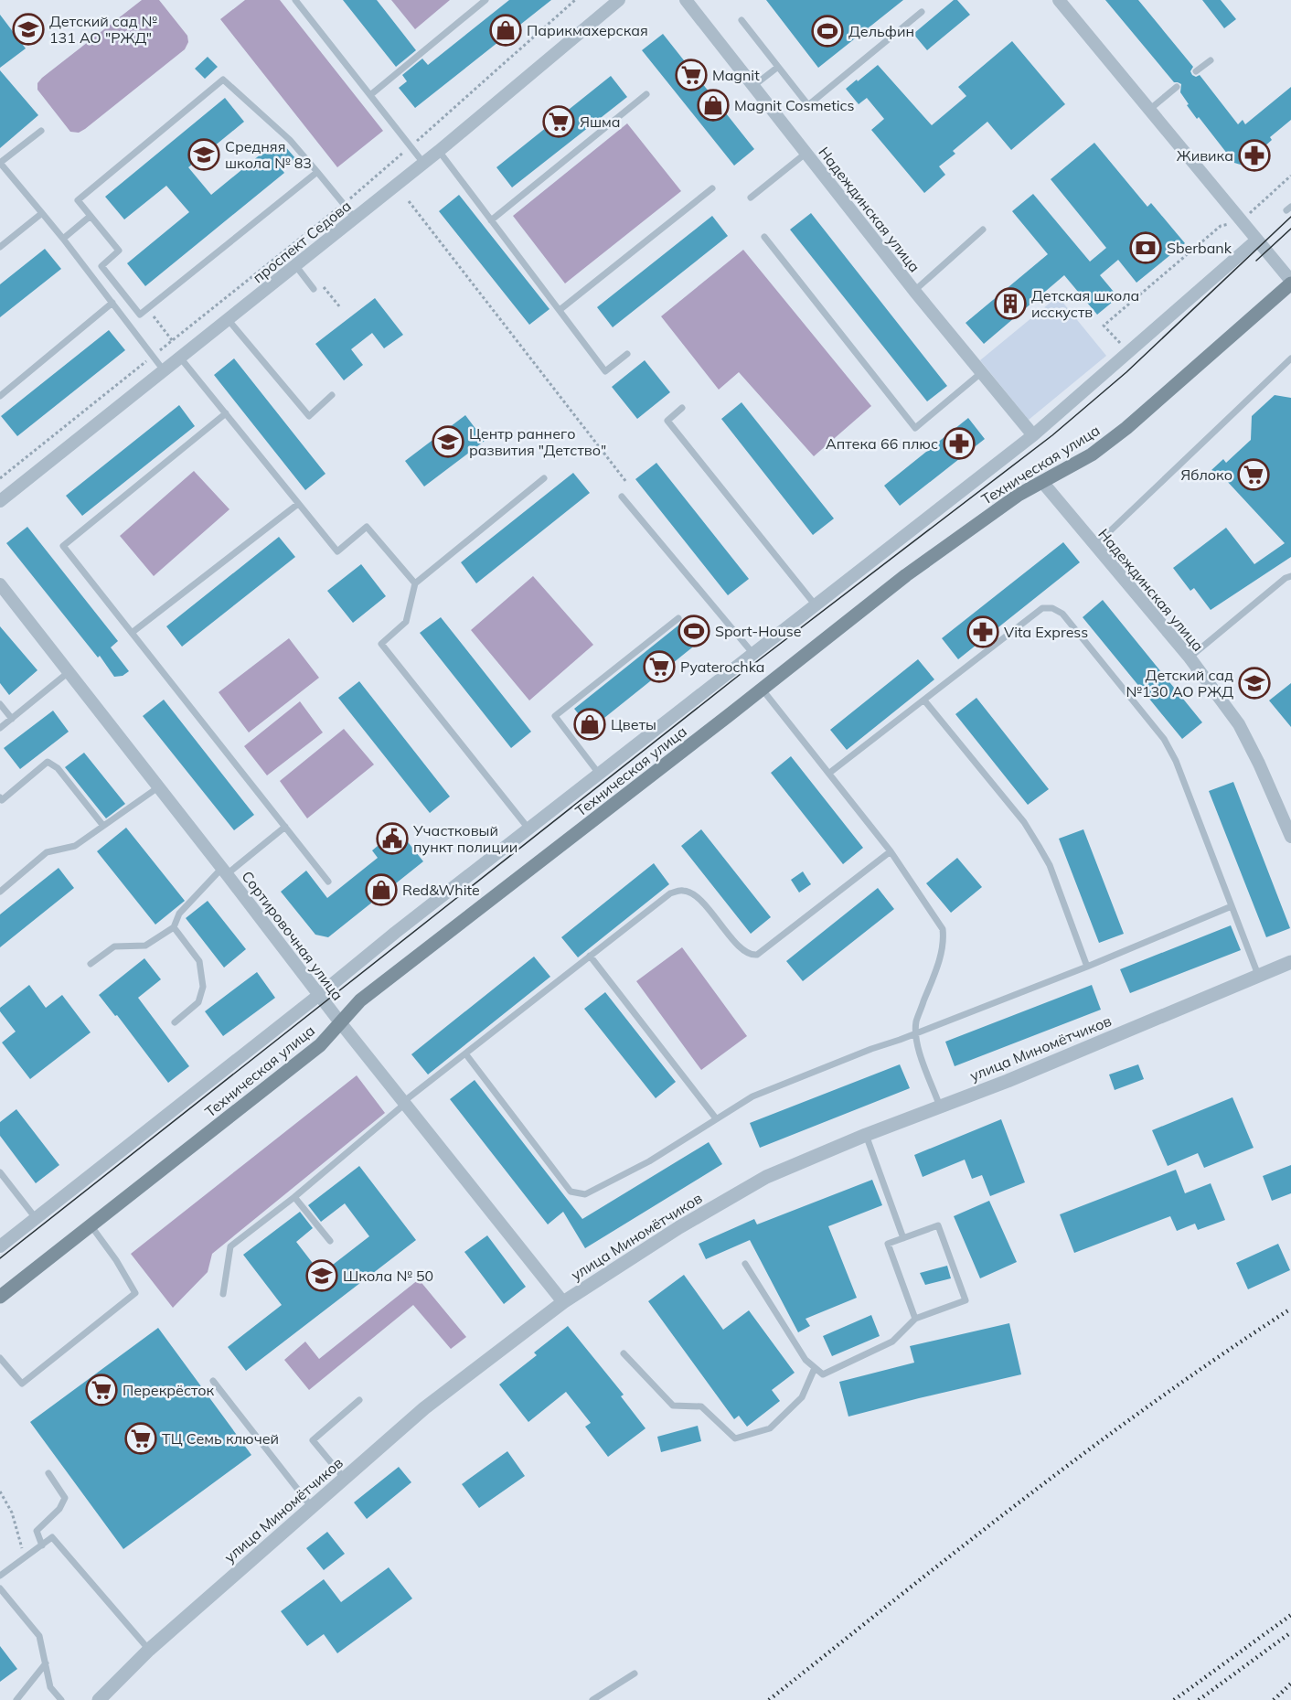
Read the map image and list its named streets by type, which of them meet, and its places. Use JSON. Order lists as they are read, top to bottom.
{
  "streets": {
    "main road": ["Техническая улица"],
    "street": [
      "Надеждинская улица",
      "проспект Седова",
      "Сортировочная улица",
      "улица Миномётчиков"
    ]
  },
  "crossings": [
    ["Надеждинская улица", "Техническая улица"],
    ["Техническая улица", "Сортировочная улица"],
    ["Сортировочная улица", "улица Миномётчиков"]
  ],
  "places": {
    "school or university": [
      "Детский сад № 131 АО \"РЖД\"",
      "Средняя школа № 83",
      "Центр раннего развития \"Детство\"",
      "Детский сад №130 АО РЖД",
      "Школа № 50"
    ],
    "shop": [
      "Парикмахерская",
      "Magnit Cosmetics",
      "Цветы",
      "Red&White"
    ],
    "sports": ["Дельфин", "Sport-House"],
    "supermarket": [
      "Magnit",
      "Яшма",
      "Яблоко",
      "Pyaterochka",
      "Перекрёсток",
      "ТЦ Семь ключей"
    ],
    "pharmacy": ["Живика", "Аптека 66 плюс", "Vita Express"],
    "bank": ["Sberbank"],
    "building": ["Детская школа исскуств"],
    "public building": ["Участковый пункт полиции"]
  }
}
